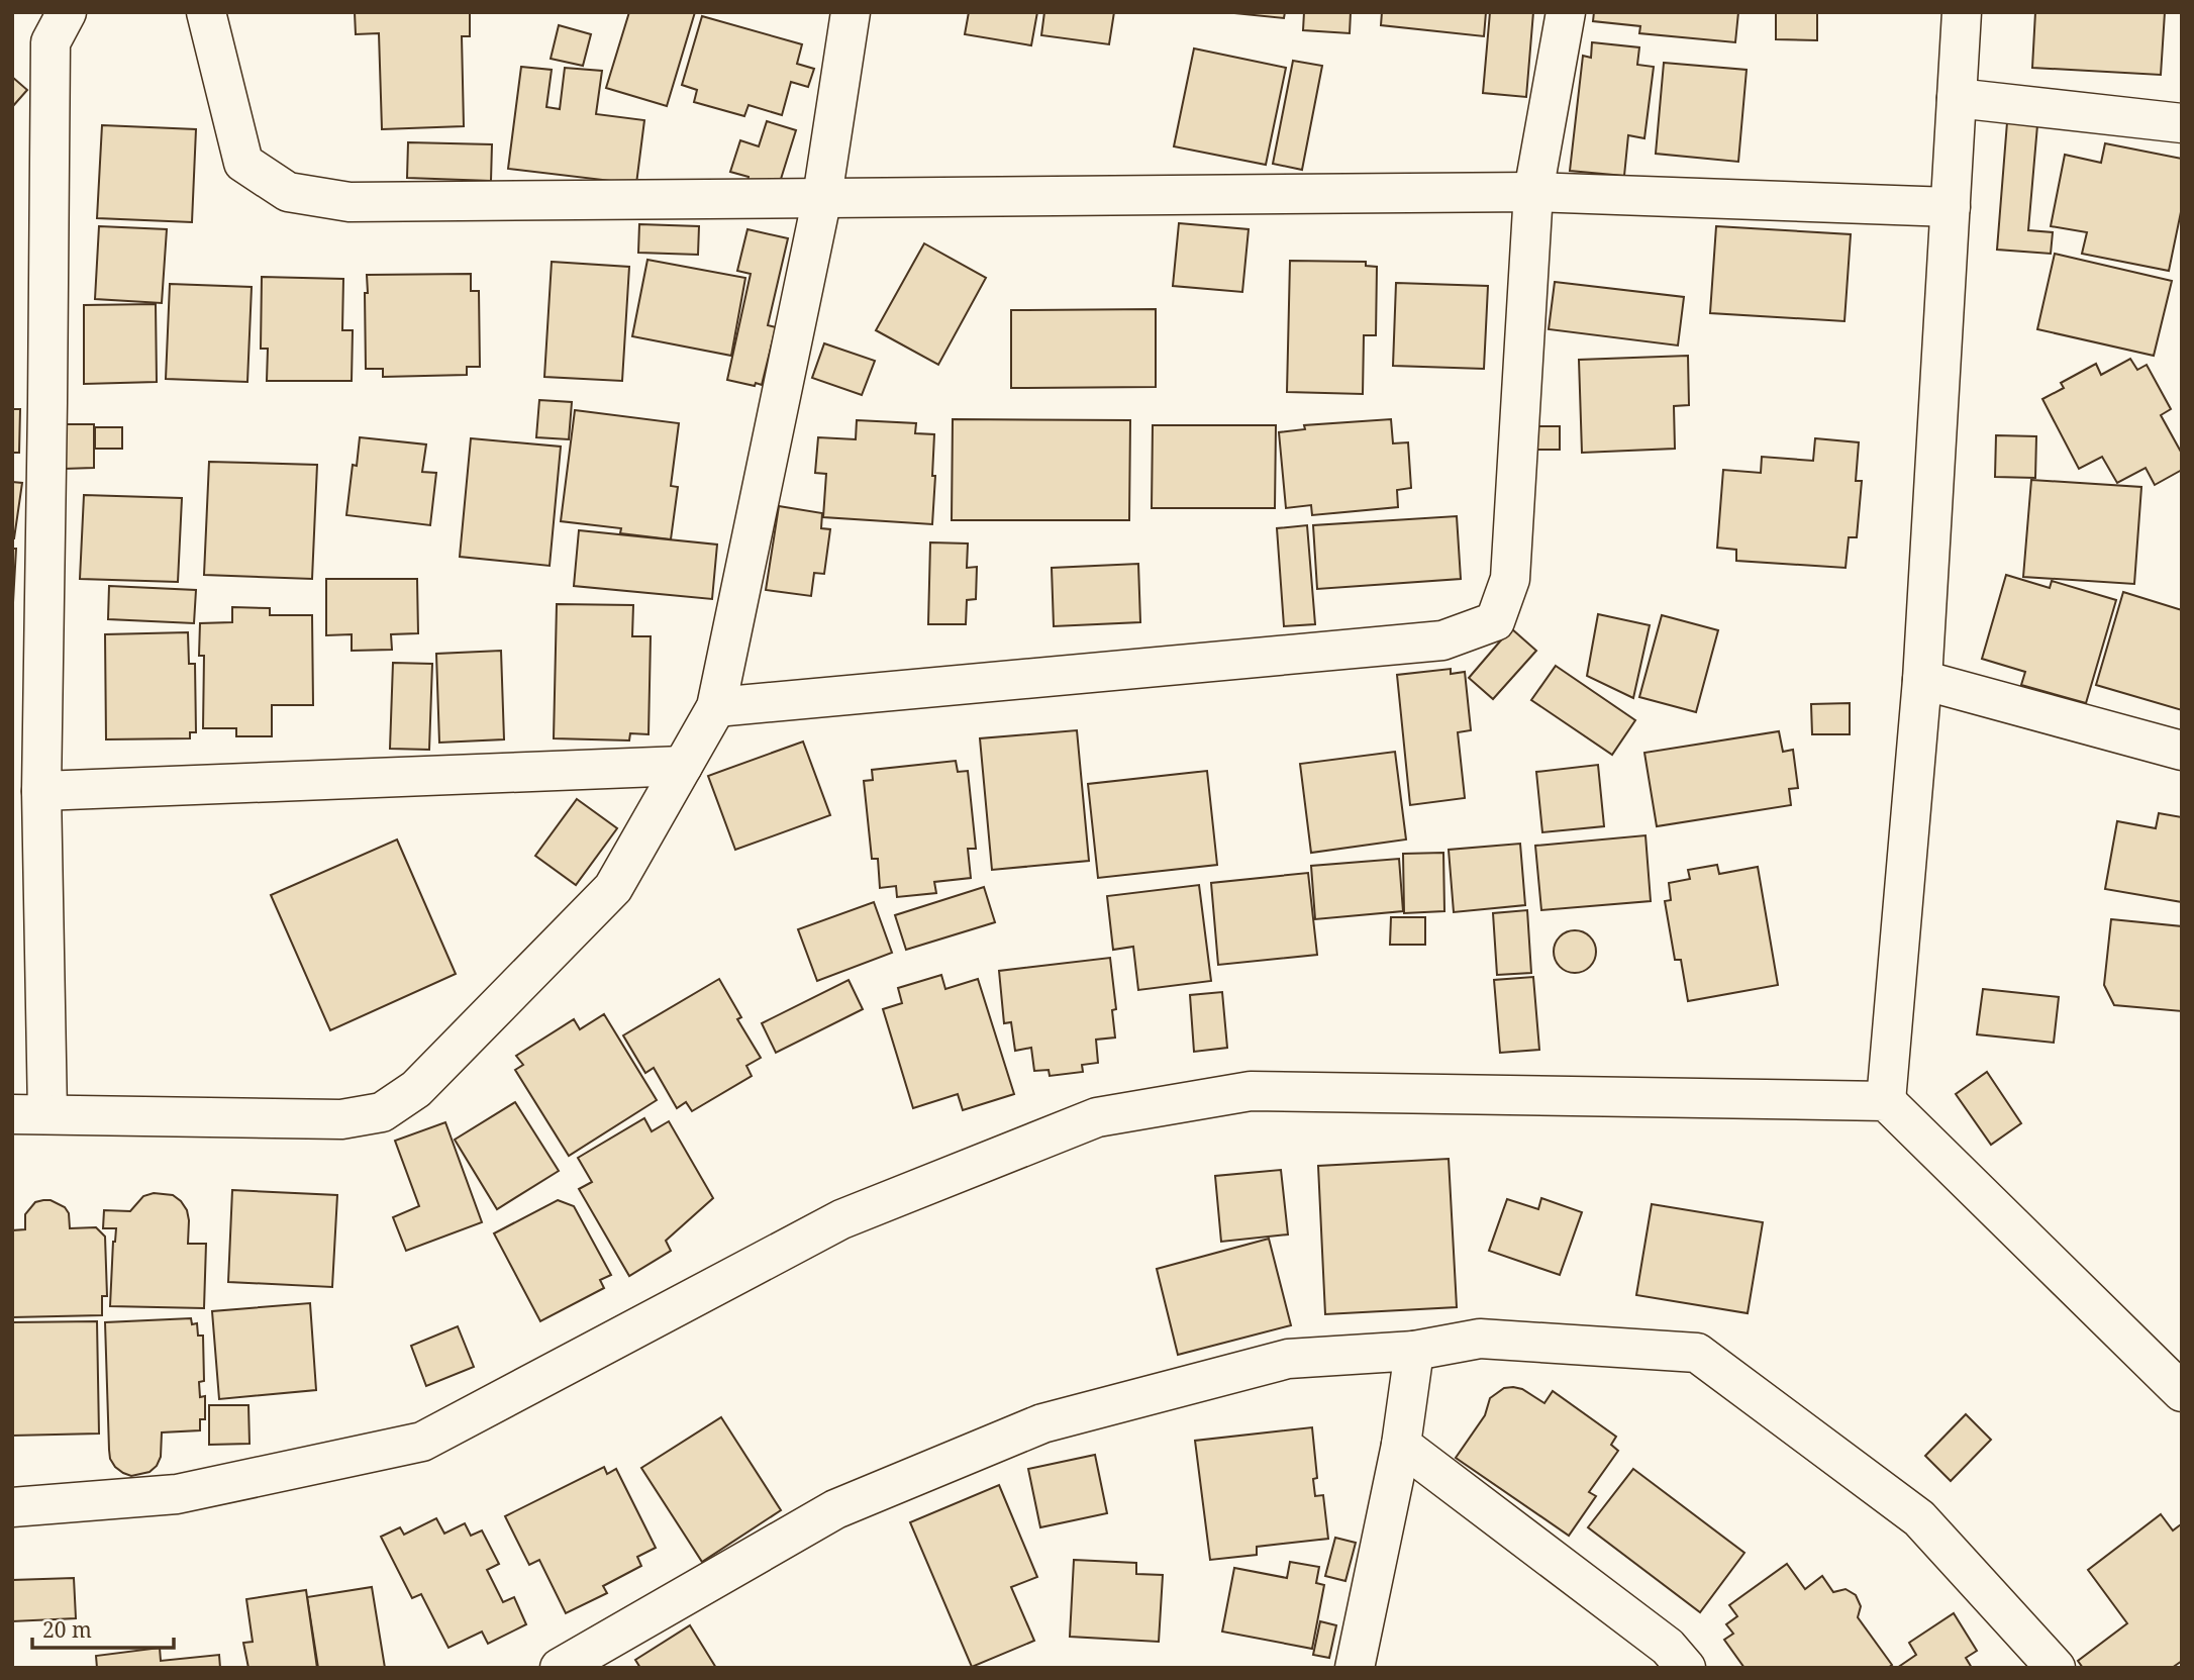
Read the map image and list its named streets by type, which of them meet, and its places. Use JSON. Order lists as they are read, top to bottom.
{
  "scale_bar": "20 m"
}
